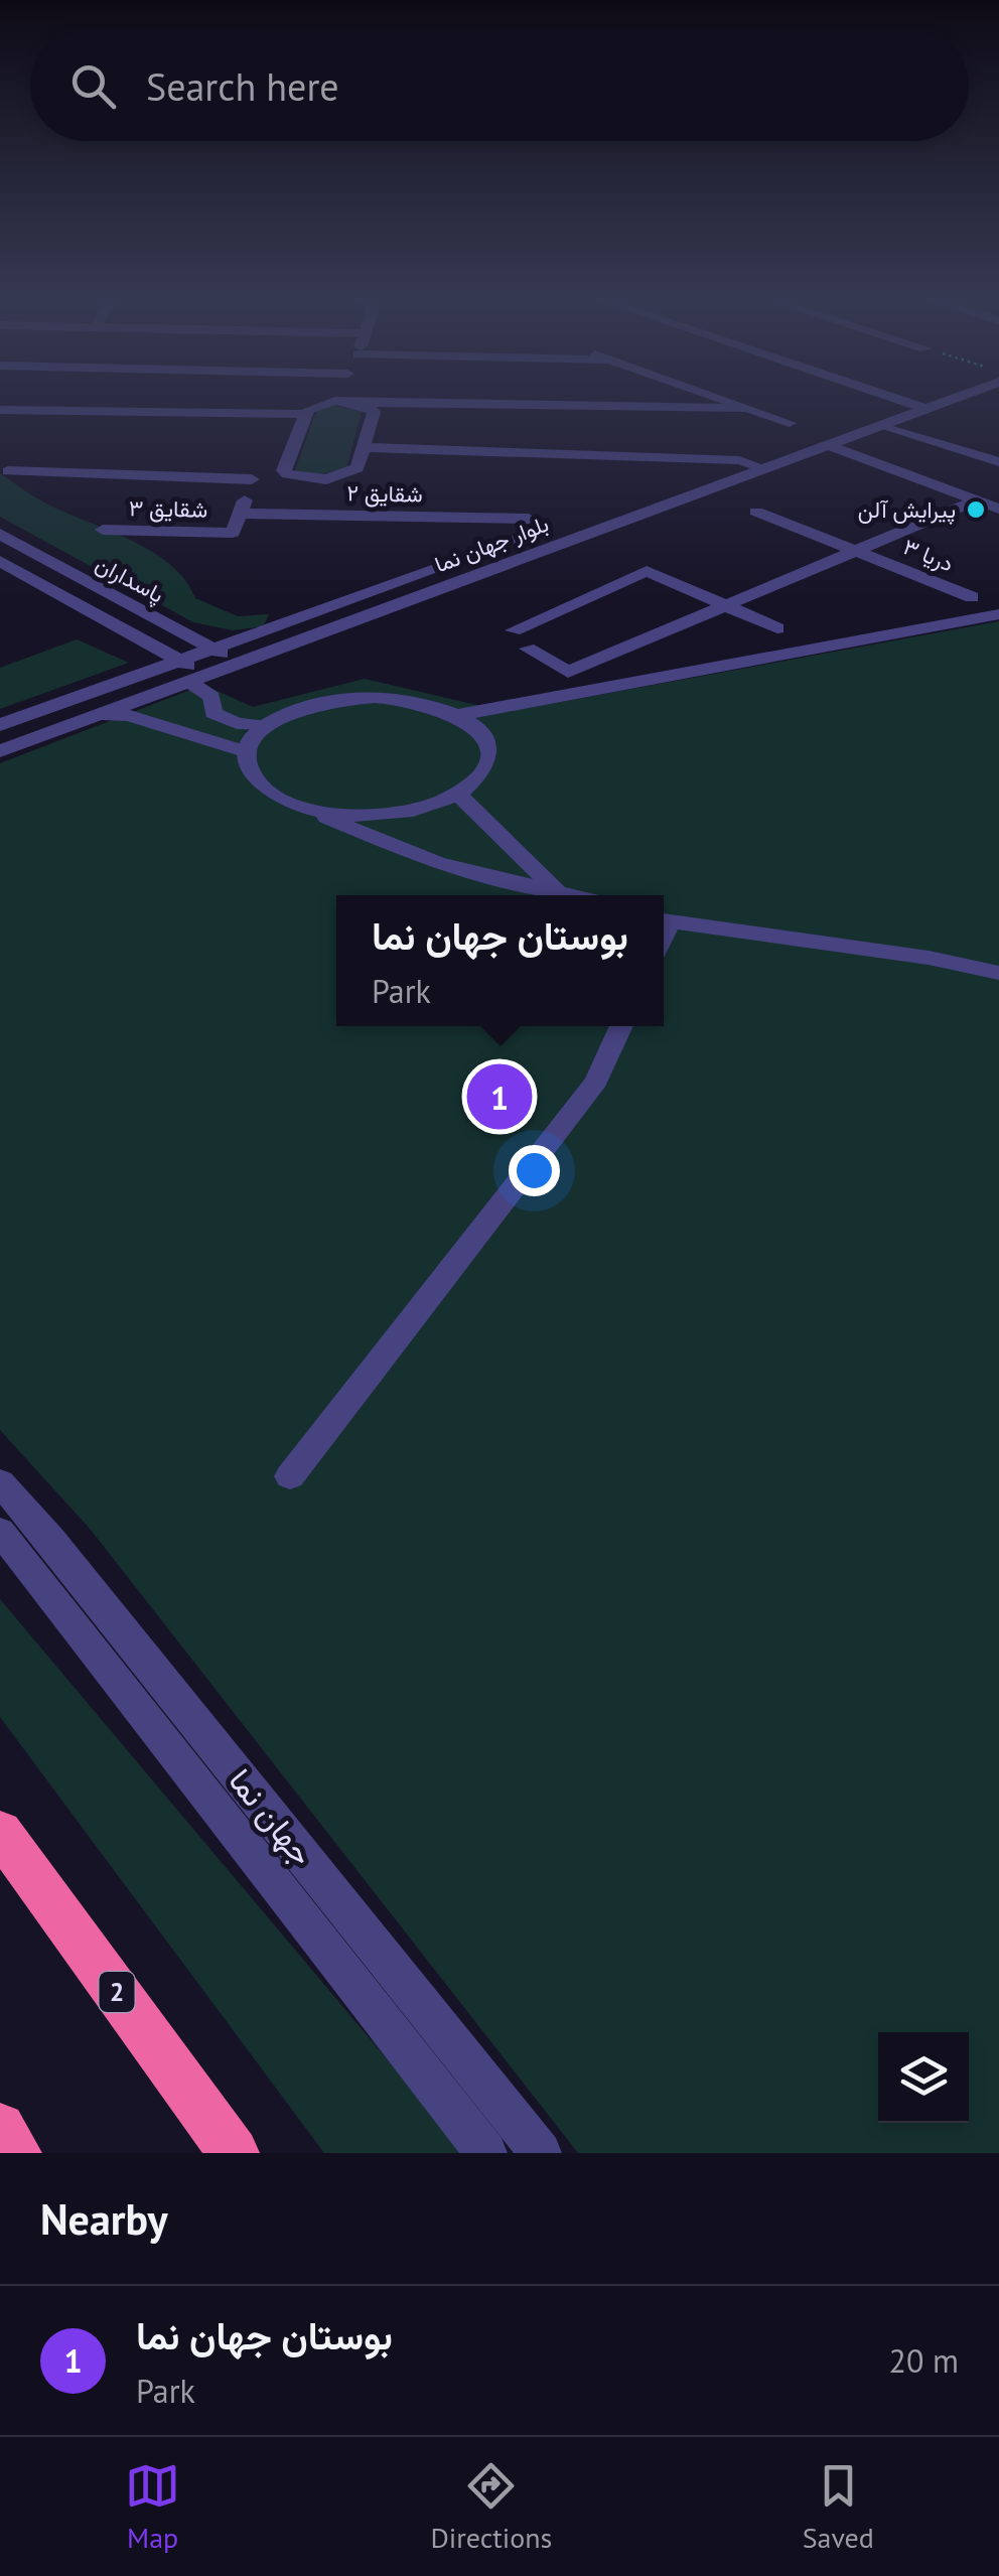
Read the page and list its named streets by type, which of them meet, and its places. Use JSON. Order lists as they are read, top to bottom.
{
  "streets": {
    "highway": ["2"],
    "street": [
      "شقایق ۲",
      "شقایق ۳",
      "بلوار جهان نما",
      "دریا ۳",
      "پاسداران",
      "جهان نما"
    ]
  },
  "crossings": [
    ["شقایق ۲", "شقایق ۳"],
    ["بلوار جهان نما", "پاسداران"]
  ],
  "places": ["پیرایش آلن"],
  "page": {
    "search": "Search here",
    "popup": ["بوستان جهان نما", "Park"],
    "pins": "1",
    "heading": "Nearby",
    "list": [
      {
        "mark": "1",
        "name": "بوستان جهان نما",
        "note": "Park",
        "value": "20 m"
      }
    ],
    "nav": ["Map", "Directions", "Saved"]
  }
}
